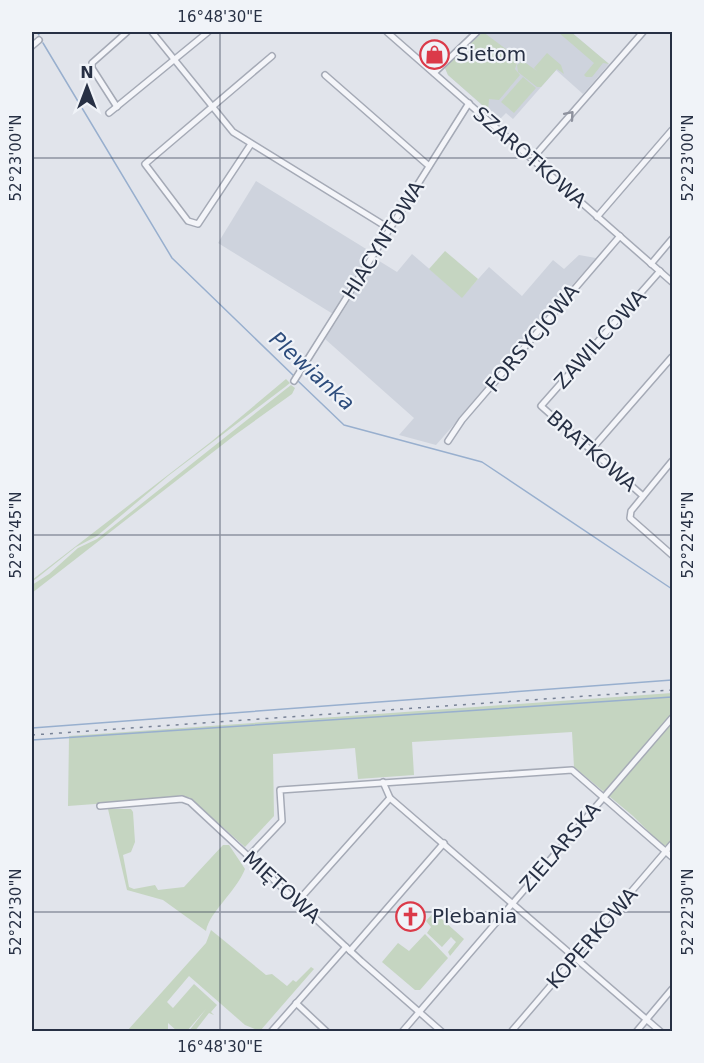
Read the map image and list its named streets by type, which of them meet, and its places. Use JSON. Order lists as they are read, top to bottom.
{
  "streets": {
    "street": [
      "SZAROTKOWA",
      "HIACYNTOWA",
      "FORSYCJOWA",
      "ZAWILCOWA",
      "BRATKOWA",
      "ZIELARSKA",
      "MIĘTOWA",
      "KOPERKOWA"
    ]
  },
  "crossings": [
    ["SZAROTKOWA", "HIACYNTOWA"],
    ["SZAROTKOWA", "FORSYCJOWA"],
    ["SZAROTKOWA", "ZAWILCOWA"],
    ["ZAWILCOWA", "BRATKOWA"],
    ["ZIELARSKA", "MIĘTOWA"]
  ],
  "water": ["Plewianka"],
  "places": {
    "shop": ["Sietom"],
    "church": ["Plebania"]
  },
  "north": "top",
  "coordinates": [
    "16°48'30\"E",
    "52°23'00\"N",
    "52°22'45\"N",
    "52°22'30\"N"
  ]
}
